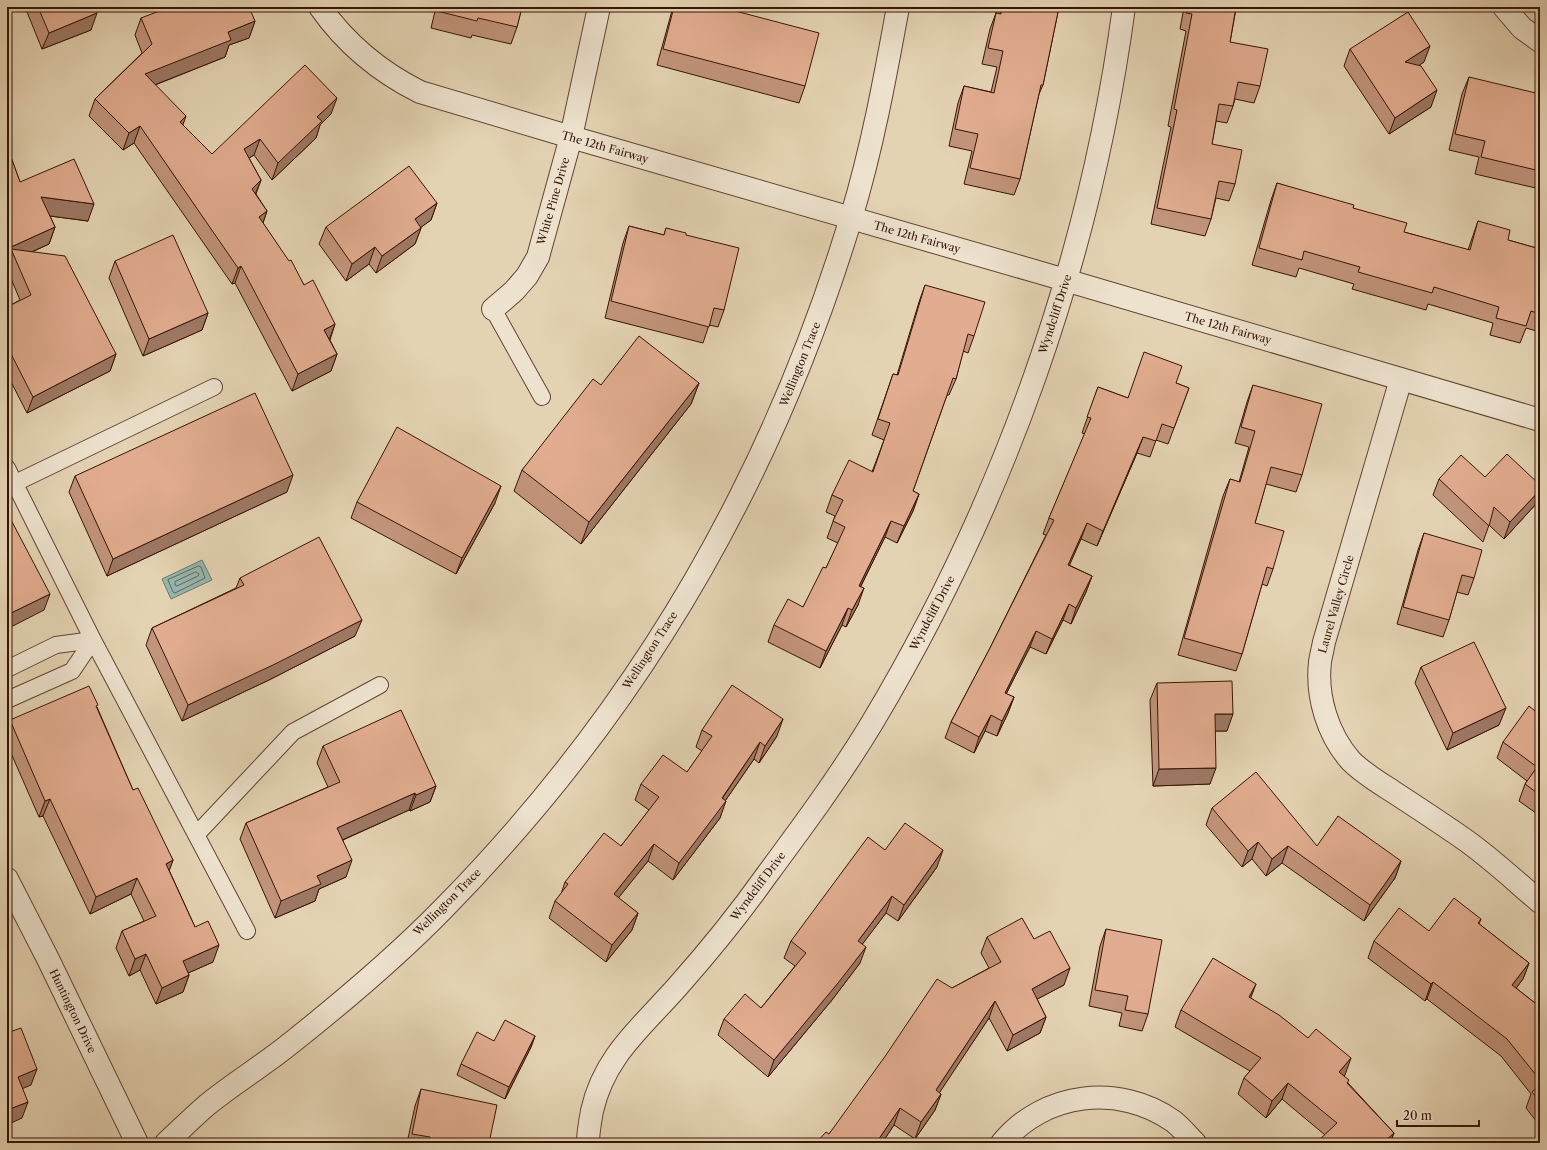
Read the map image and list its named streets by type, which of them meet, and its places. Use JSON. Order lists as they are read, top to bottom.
{
  "streets": {
    "street": [
      "The 12th Fairway",
      "White Pine Drive",
      "Wyndcliff Drive",
      "Wellington Trace",
      "Laurel Valley Circle",
      "Huntington Drive"
    ]
  },
  "crossings": [
    ["The 12th Fairway", "White Pine Drive"],
    ["The 12th Fairway", "Wyndcliff Drive"],
    ["The 12th Fairway", "Wellington Trace"],
    ["The 12th Fairway", "Laurel Valley Circle"]
  ],
  "scale_bar": "20 m"
}
